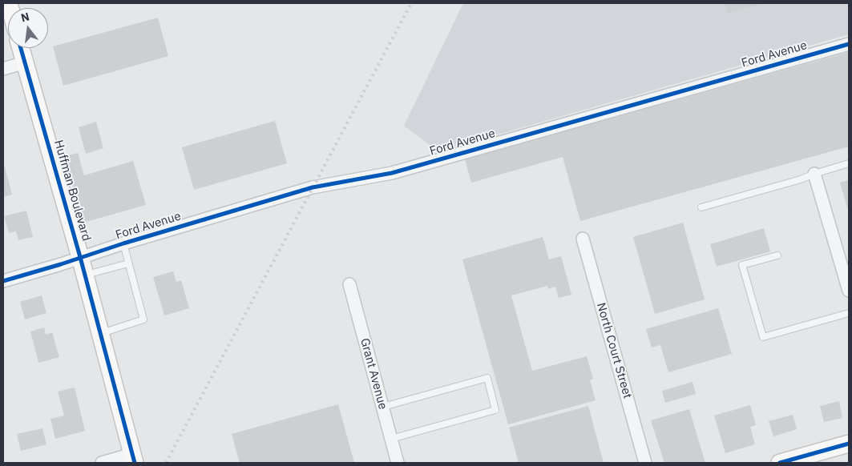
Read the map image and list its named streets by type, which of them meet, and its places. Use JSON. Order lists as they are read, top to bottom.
{
  "streets": {
    "street": [
      "Ford Avenue",
      "Huffman Boulevard",
      "North Court Street",
      "Grant Avenue"
    ]
  },
  "crossings": [
    ["Ford Avenue", "Huffman Boulevard"]
  ],
  "north": "top"
}
